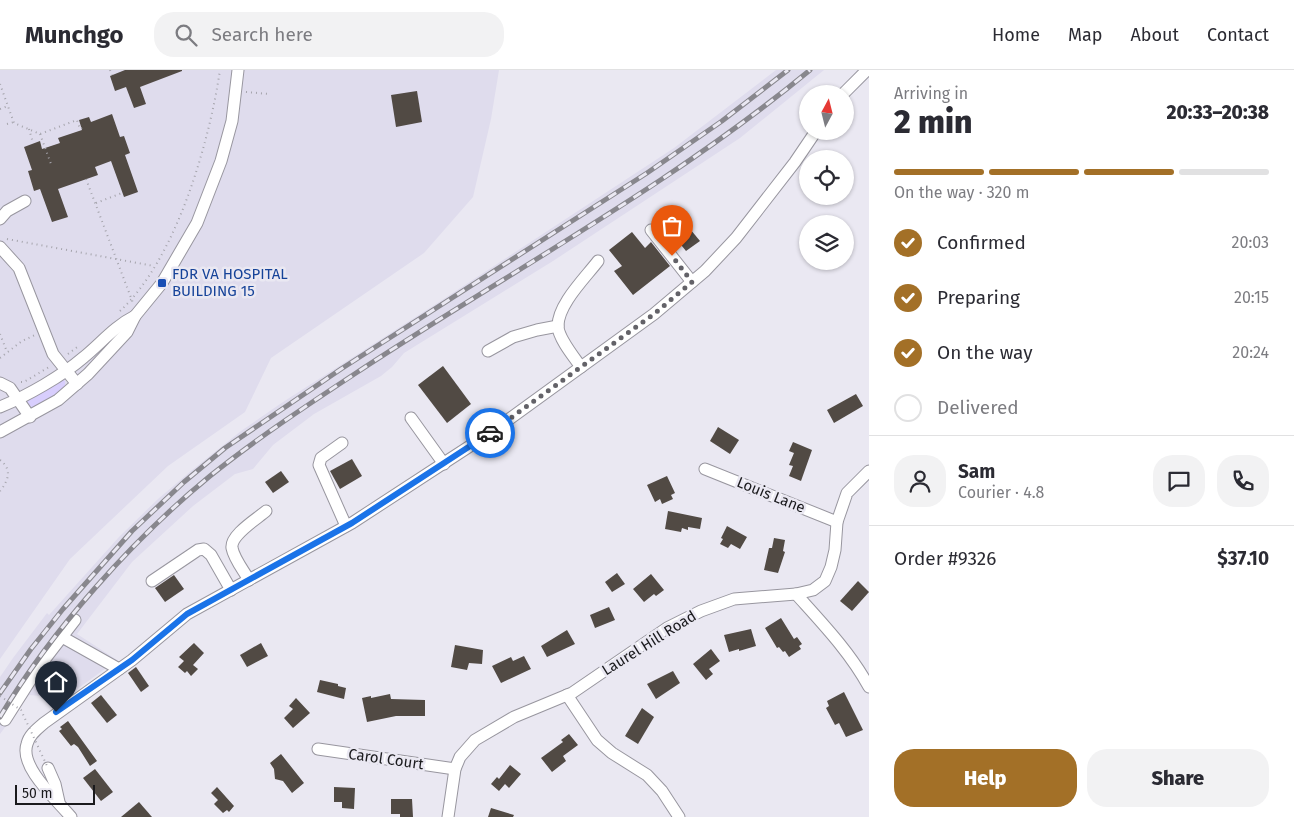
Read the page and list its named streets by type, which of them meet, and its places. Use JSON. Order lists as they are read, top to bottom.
{
  "streets": {
    "street": ["Louis Lane", "Laurel Hill Road", "Carol Court"]
  },
  "crossings": [
    ["Louis Lane", "Laurel Hill Road"],
    ["Laurel Hill Road", "Carol Court"]
  ],
  "places": {
    "transit": ["FDR VA HOSPITAL BUILDING 15"]
  },
  "scale_bar": "50 m",
  "north": "top",
  "page": {
    "header": "Munchgo",
    "search": "Search here",
    "nav": [
      "Home",
      "Map",
      "About",
      "Contact"
    ],
    "heading": ["2 min", "Arriving in", "20:33–20:38"],
    "panel": [
      "Sam",
      "Courier · 4.8",
      "Order #9326",
      "$37.10"
    ],
    "bar": "On the way · 320 m",
    "list": [
      ["Confirmed", "20:03"],
      ["Preparing", "20:15"],
      ["On the way", "20:24"],
      "Delivered"
    ],
    "buttons": ["Help", "Share"],
    "scale": "50 m"
  }
}
